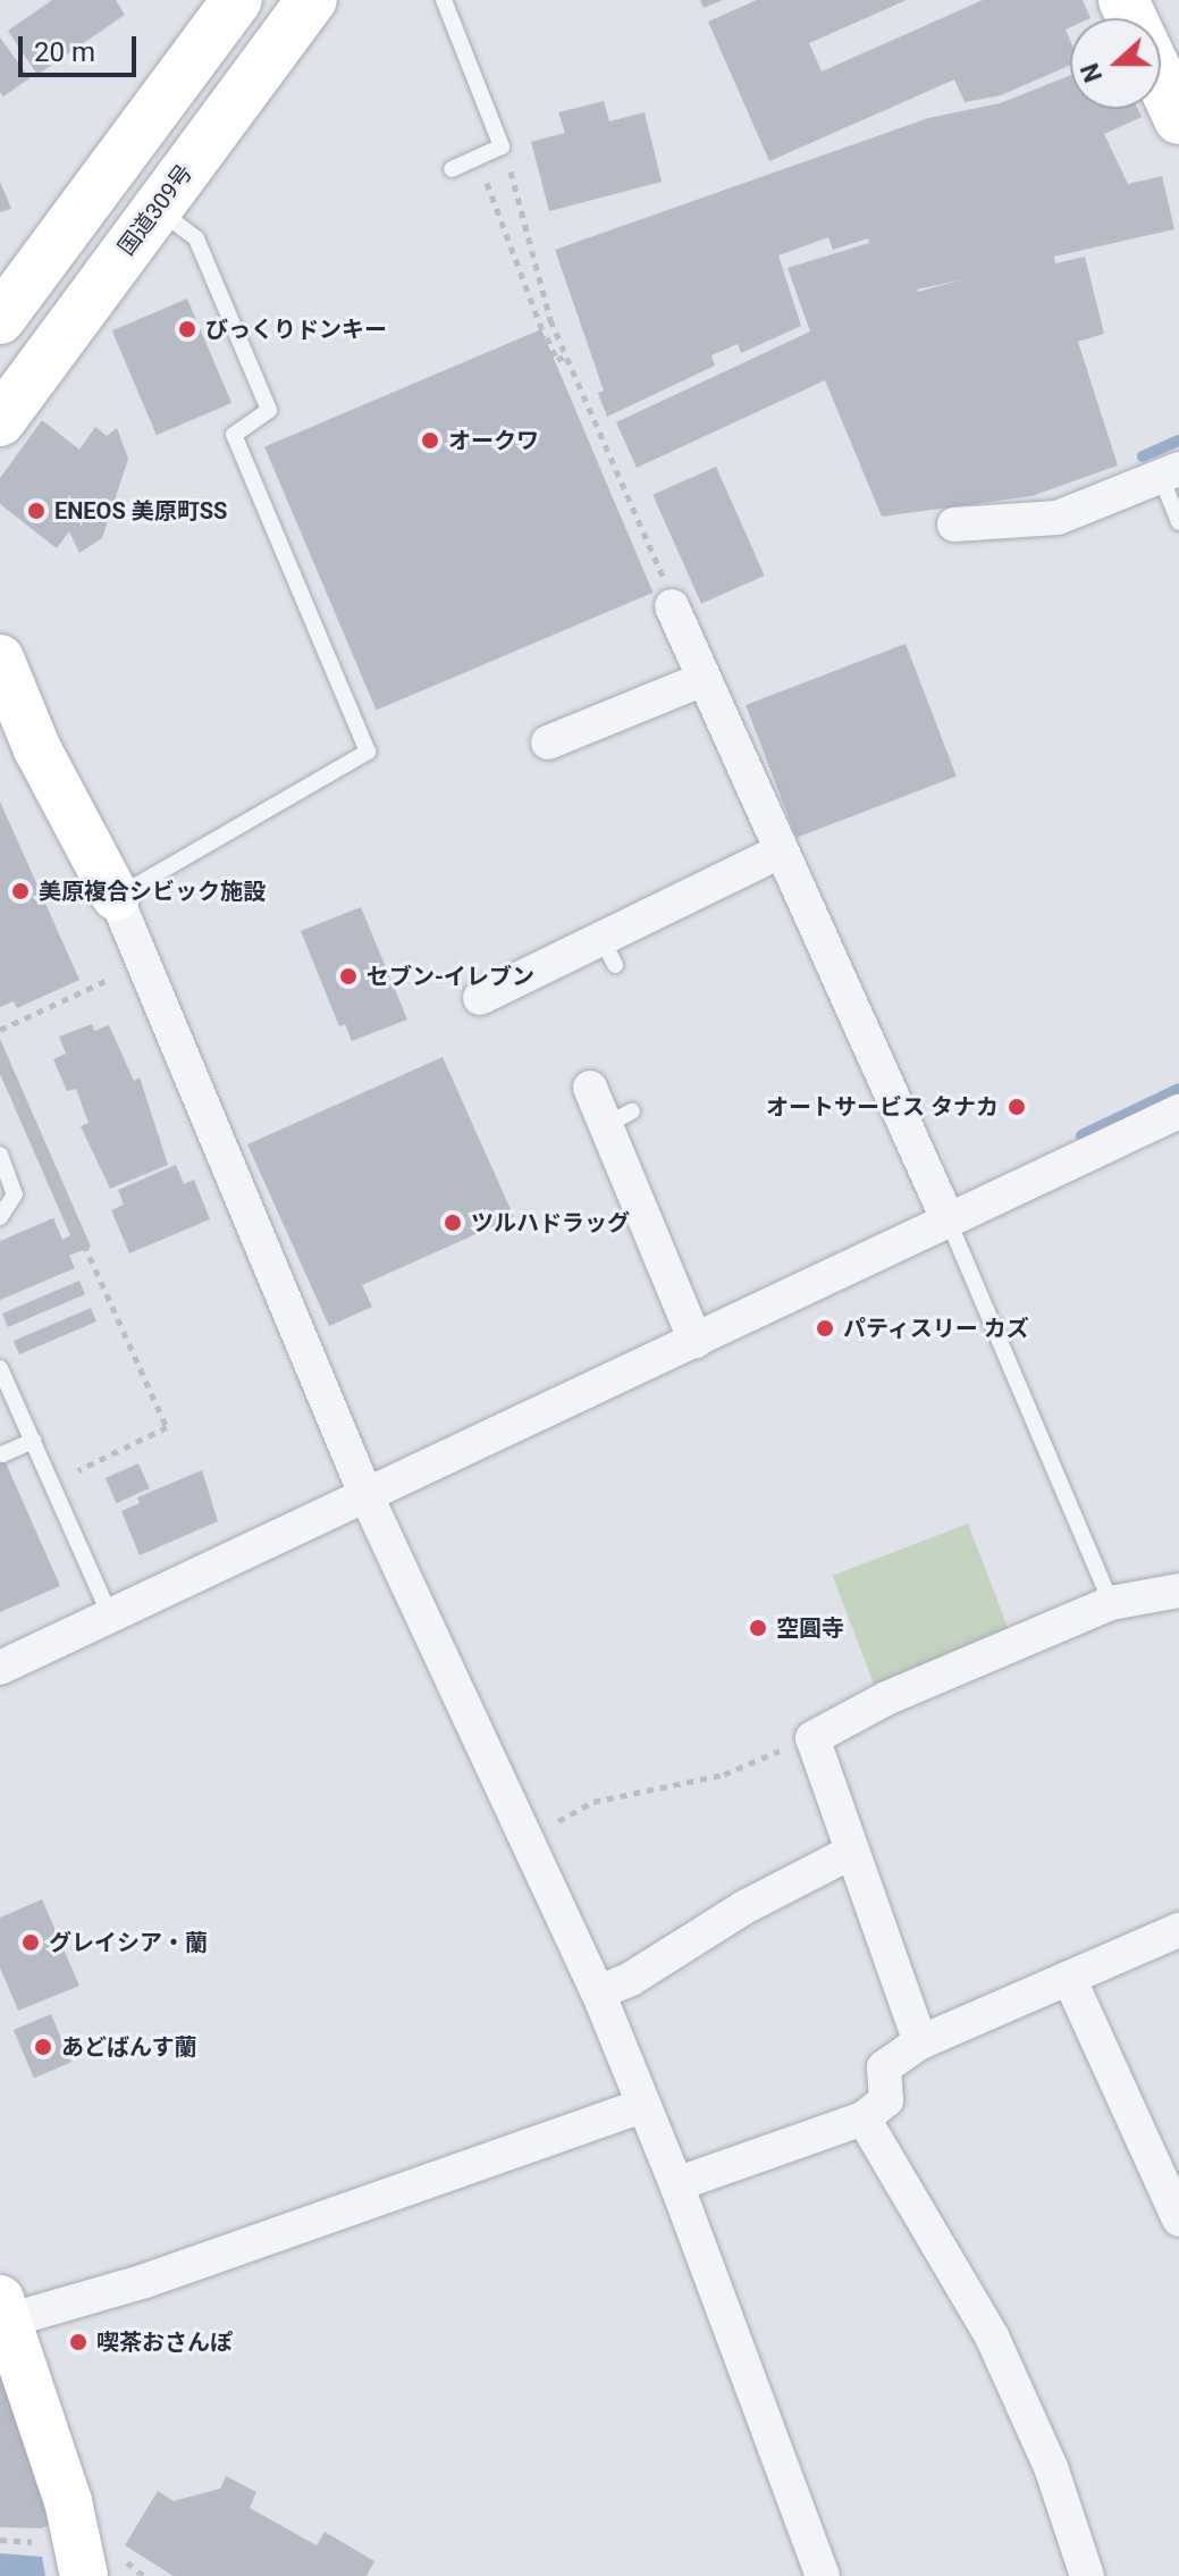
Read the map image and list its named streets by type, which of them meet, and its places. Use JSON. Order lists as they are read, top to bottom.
{
  "streets": {
    "main road": ["国道309号"]
  },
  "places": [
    "びっくりドンキー",
    "オークワ",
    "ENEOS 美原町SS",
    "美原複合シビック施設",
    "セブン-イレブン",
    "オートサービス タナカ",
    "ツルハドラッグ",
    "パティスリー カズ",
    "空圓寺",
    "グレイシア・蘭",
    "あどばんす蘭",
    "喫茶おさんぽ"
  ],
  "scale_bar": "20 m",
  "north": "left"
}
